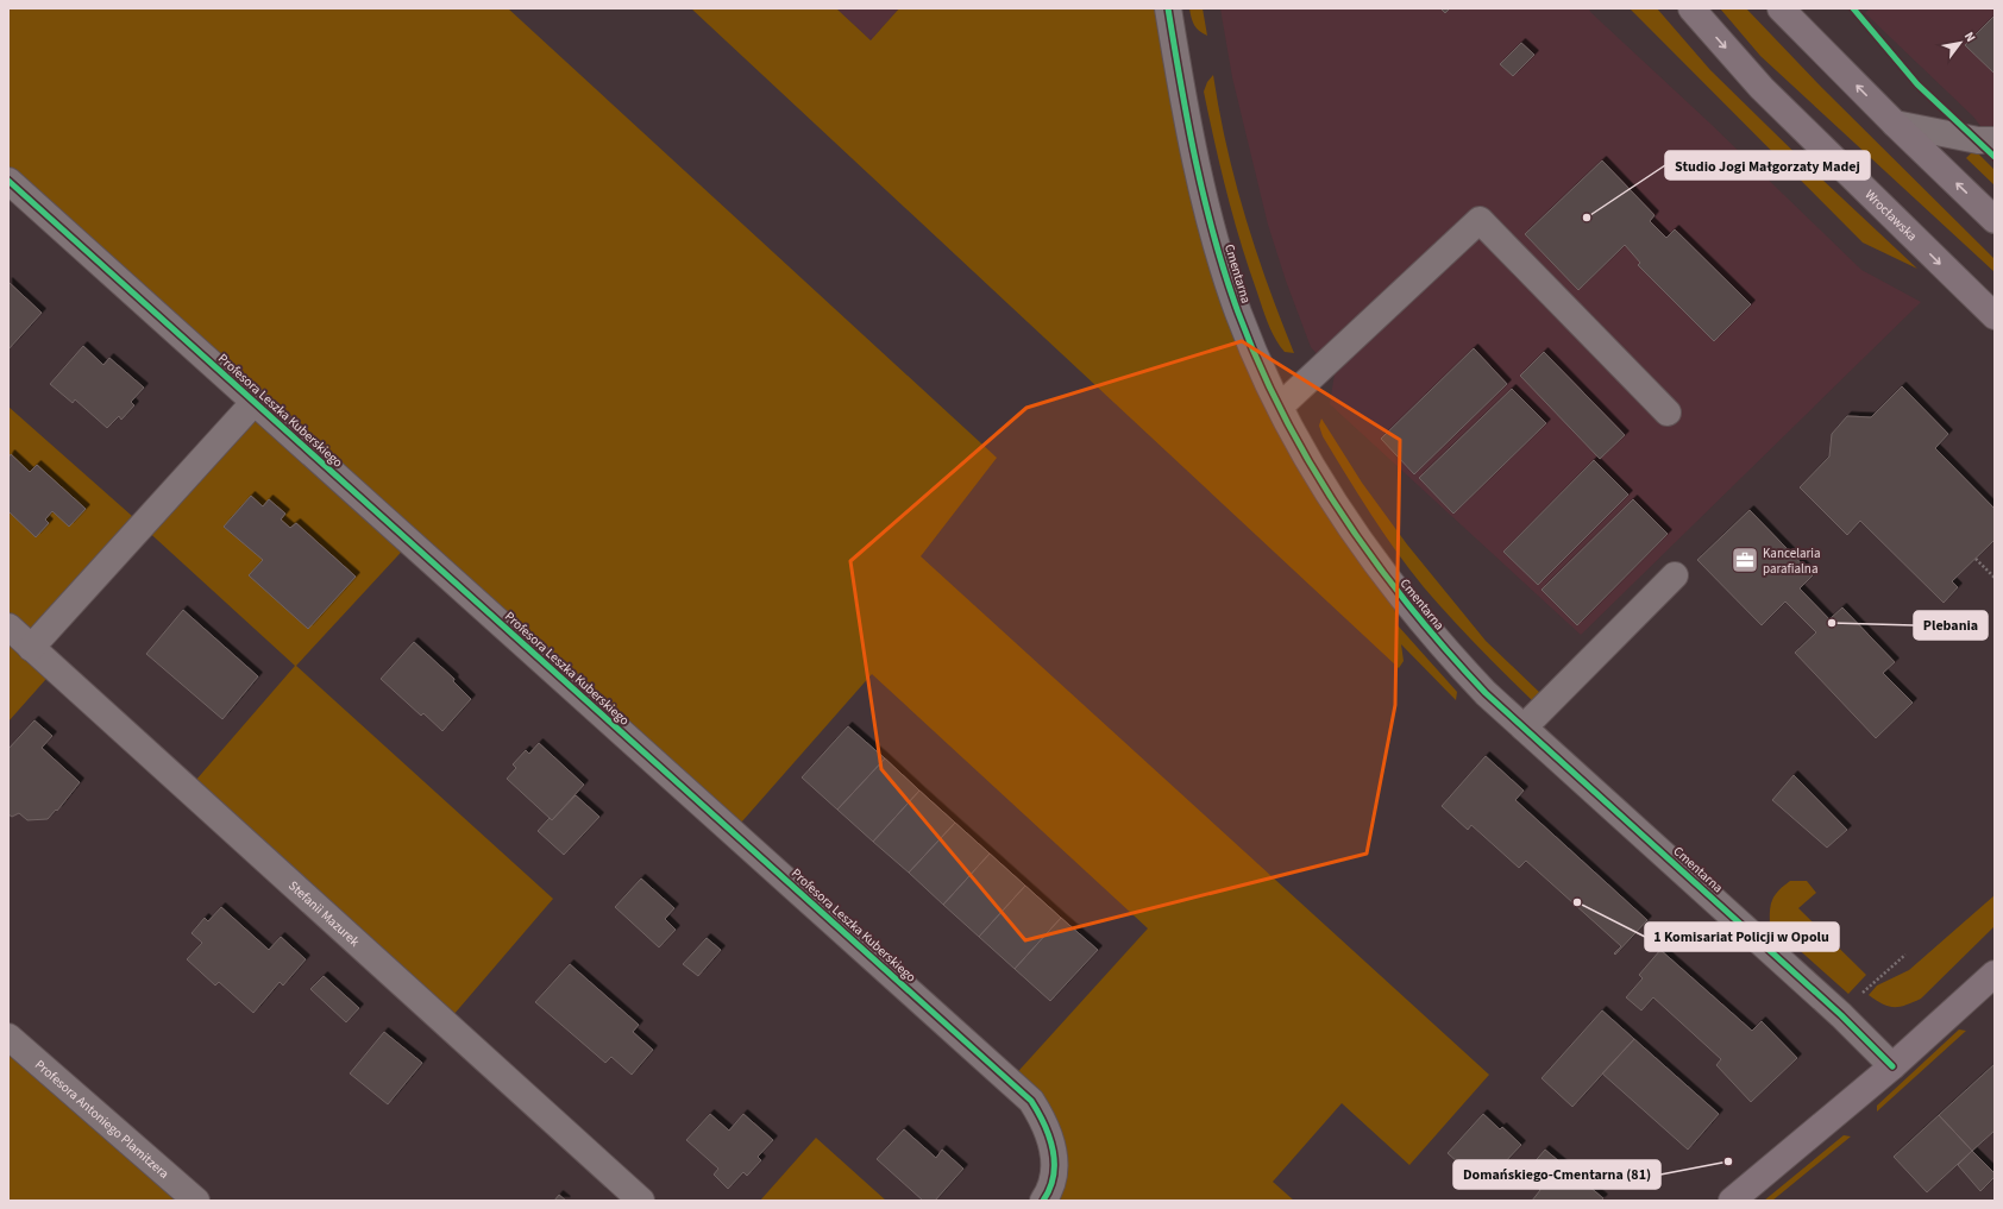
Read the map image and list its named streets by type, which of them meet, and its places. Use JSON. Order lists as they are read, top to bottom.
{
  "streets": {
    "main road": ["Wrocławska"],
    "street": [
      "Cmentarna",
      "Profesora Leszka Kuberskiego",
      "Stefanii Mazurek",
      "Profesora Antoniego Plamitzera"
    ]
  },
  "places": {
    "other": [
      "Studio Jogi Małgorzaty Madej",
      "Plebania",
      "1 Komisariat Policji w Opolu",
      "Domańskiego-Cmentarna (81)"
    ],
    "office": ["Kancelaria parafialna"]
  },
  "north": "top right"
}
